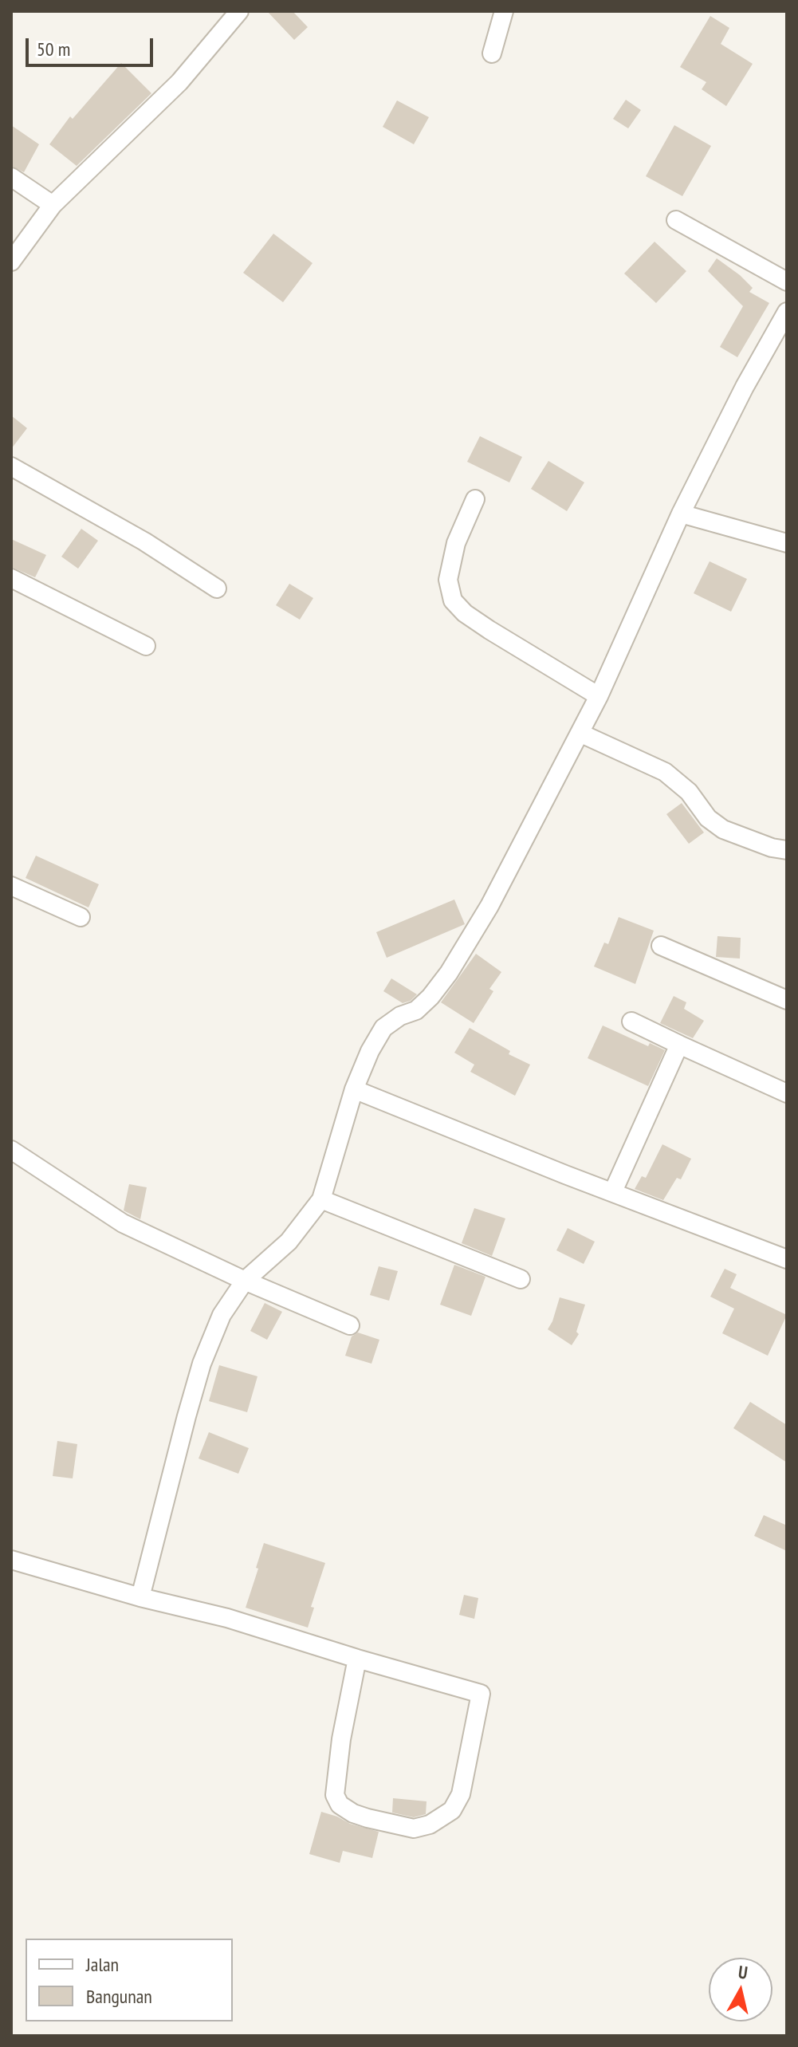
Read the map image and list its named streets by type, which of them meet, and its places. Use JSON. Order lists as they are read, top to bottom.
{
  "legend": ["Jalan", "Bangunan"],
  "scale_bar": "50 m",
  "north": "top"
}
